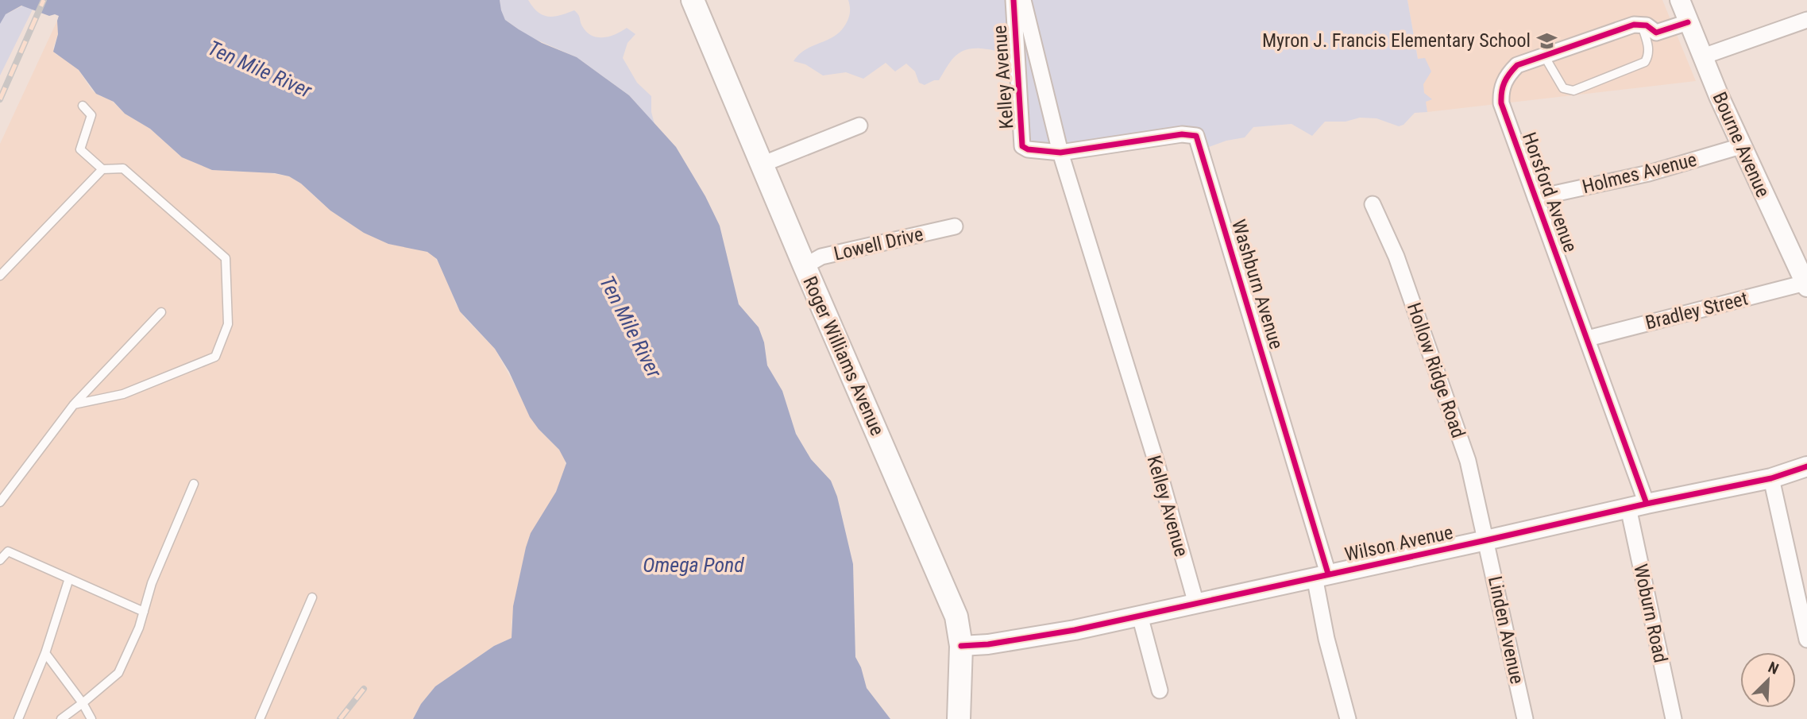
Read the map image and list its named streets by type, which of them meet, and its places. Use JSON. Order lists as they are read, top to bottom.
{
  "streets": {
    "main road": ["Roger Williams Avenue"],
    "street": [
      "Kelley Avenue",
      "Bourne Avenue",
      "Holmes Avenue",
      "Horsford Avenue",
      "Lowell Drive",
      "Washburn Avenue",
      "Bradley Street",
      "Hollow Ridge Road",
      "Wilson Avenue",
      "Woburn Road",
      "Linden Avenue"
    ]
  },
  "crossings": [
    ["Kelley Avenue", "Washburn Avenue"],
    ["Kelley Avenue", "Wilson Avenue"],
    ["Bourne Avenue", "Holmes Avenue"],
    ["Bourne Avenue", "Horsford Avenue"],
    ["Bourne Avenue", "Bradley Street"],
    ["Holmes Avenue", "Horsford Avenue"],
    ["Horsford Avenue", "Bradley Street"],
    ["Horsford Avenue", "Wilson Avenue"],
    ["Horsford Avenue", "Woburn Road"],
    ["Lowell Drive", "Roger Williams Avenue"],
    ["Washburn Avenue", "Wilson Avenue"],
    ["Roger Williams Avenue", "Wilson Avenue"],
    ["Hollow Ridge Road", "Wilson Avenue"],
    ["Hollow Ridge Road", "Linden Avenue"],
    ["Wilson Avenue", "Woburn Road"],
    ["Wilson Avenue", "Linden Avenue"]
  ],
  "water": ["Ten Mile River", "Omega Pond"],
  "places": {
    "school or university": ["Myron J. Francis Elementary School"]
  },
  "north": "top right"
}
